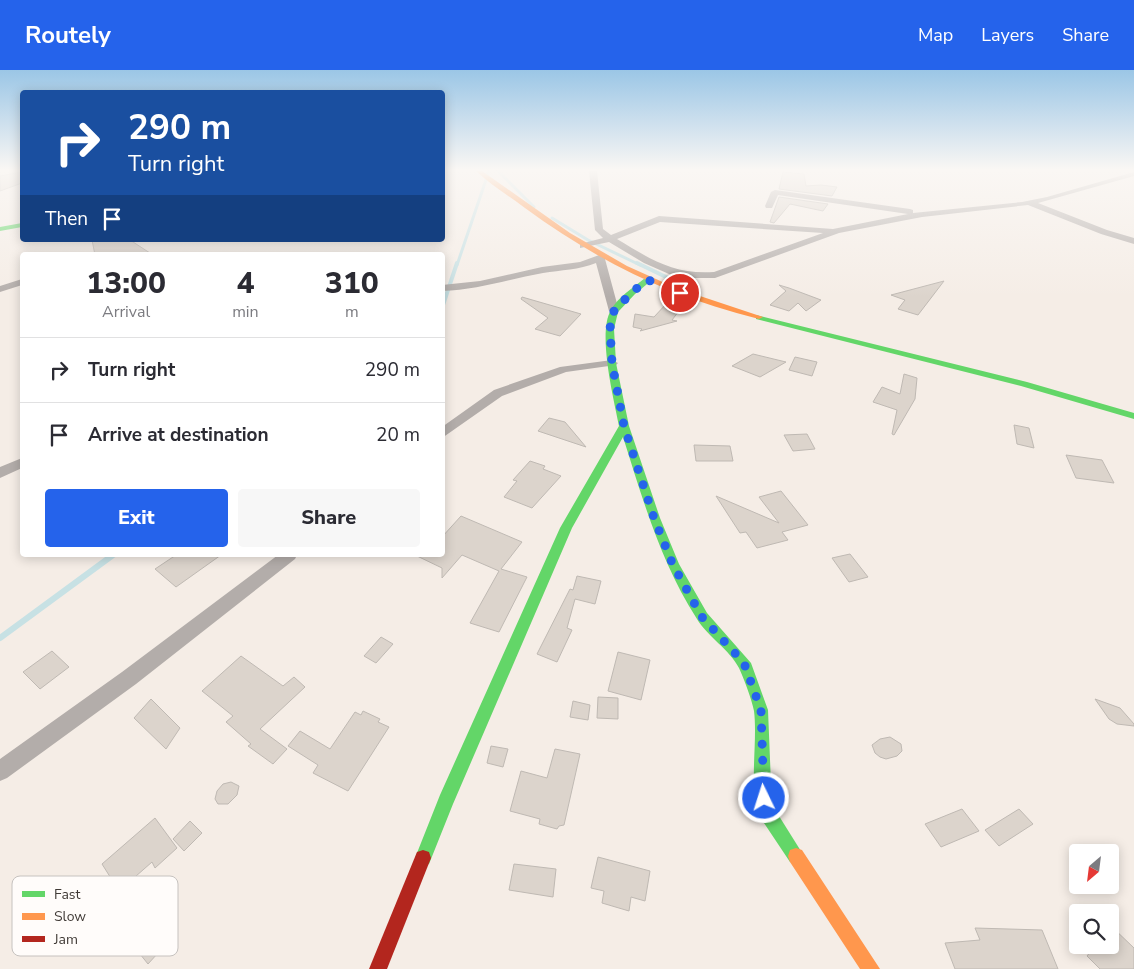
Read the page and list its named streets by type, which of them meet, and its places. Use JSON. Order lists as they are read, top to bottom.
{
  "legend": ["Fast", "Slow", "Jam"],
  "north": "bottom left",
  "page": {
    "header": "Routely",
    "nav": ["Map", "Layers", "Share"],
    "turn": ["290 m", "Turn right"],
    "then": "Then",
    "eta": [
      "13:00",
      "Arrival",
      "4",
      "min",
      "310",
      "m"
    ],
    "list": [
      {
        "name": "Turn right",
        "value": "290 m"
      },
      {
        "name": "Arrive at destination",
        "value": "20 m"
      }
    ],
    "buttons": ["Exit", "Share"]
  }
}
